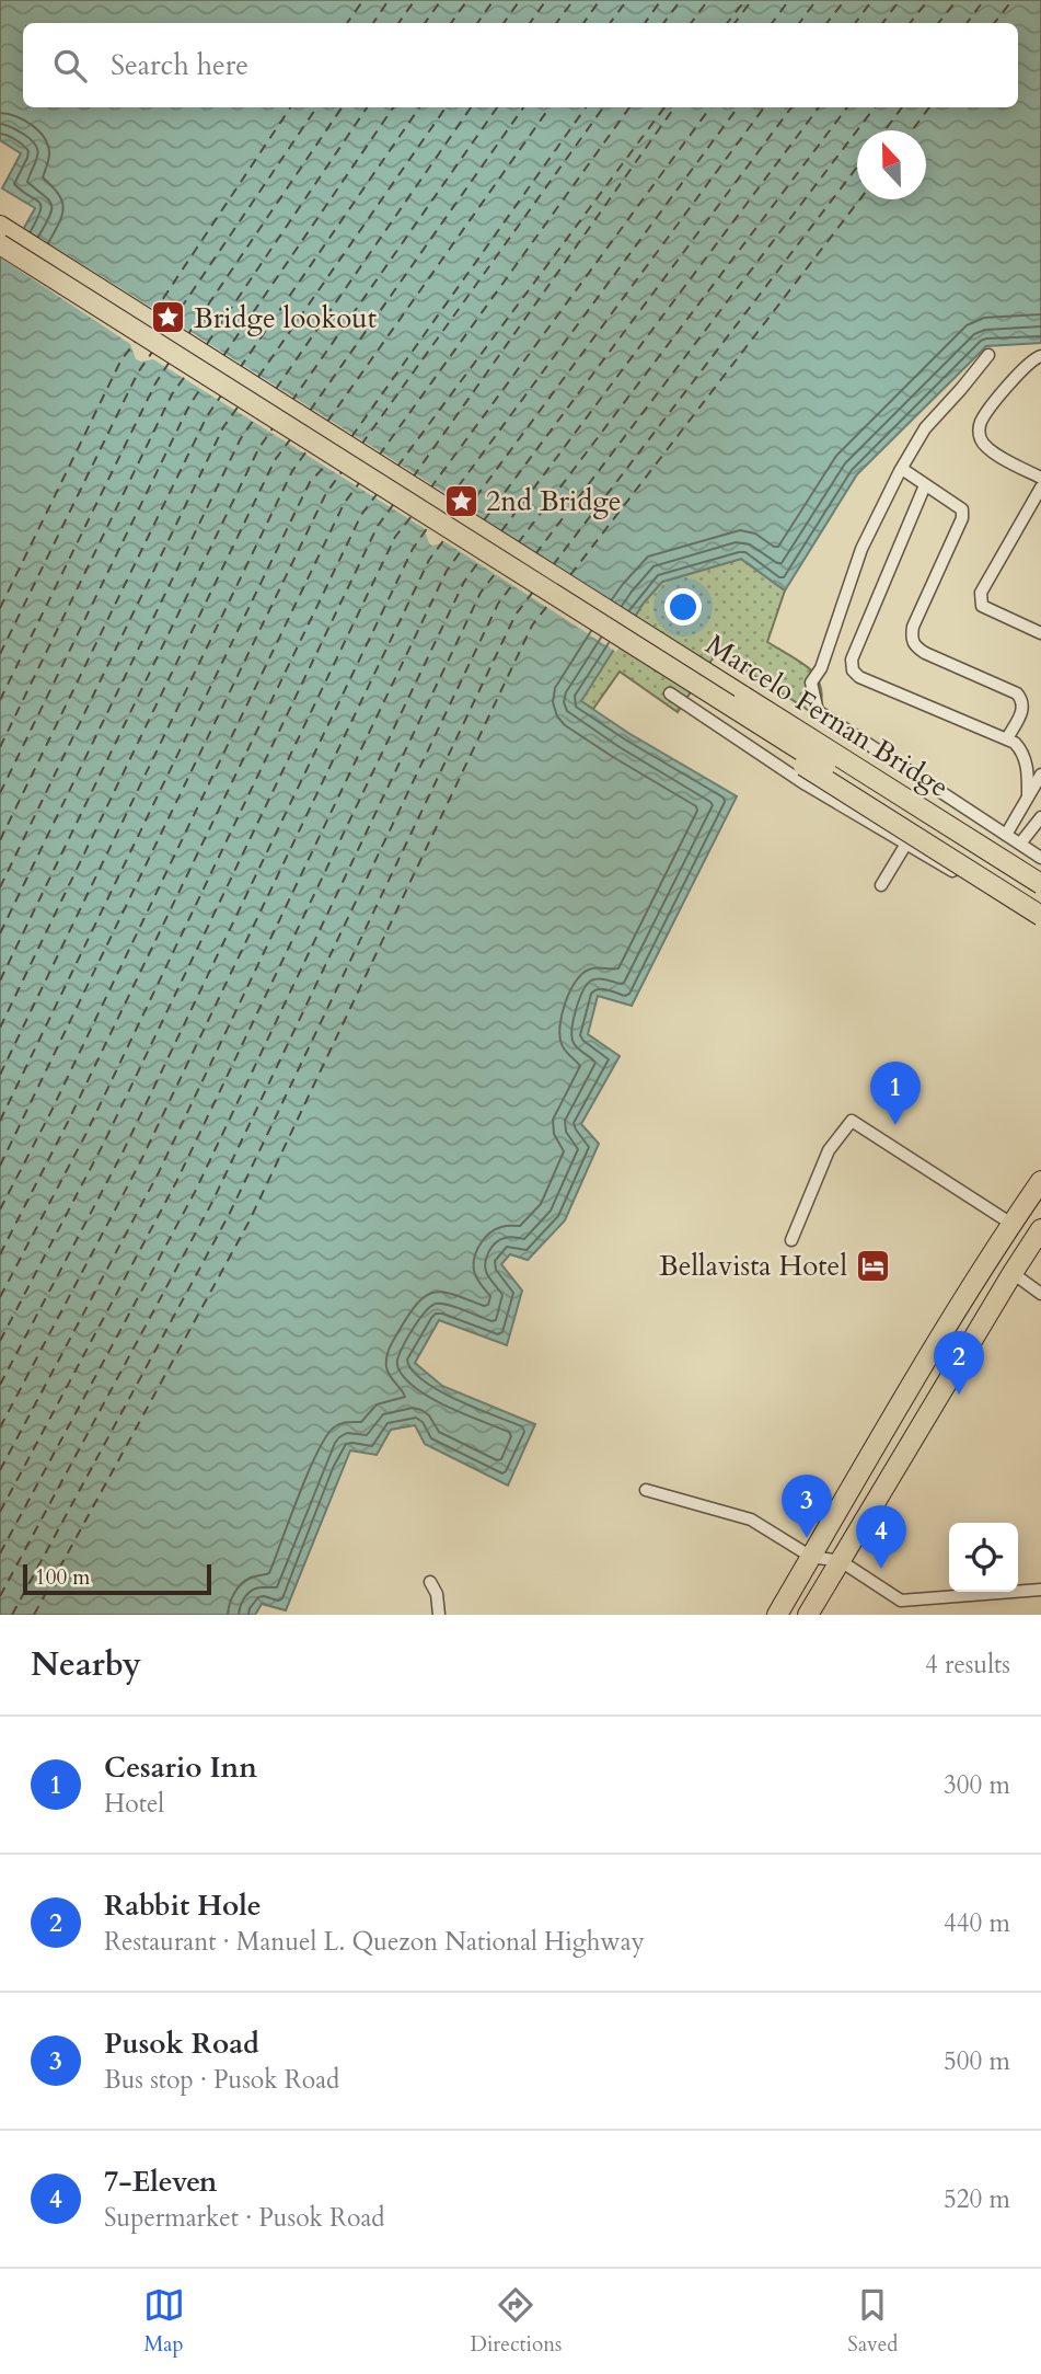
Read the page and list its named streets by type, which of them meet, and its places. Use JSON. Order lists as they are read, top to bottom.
{
  "streets": {
    "main road": ["Marcelo Fernan Bridge"]
  },
  "places": {
    "place": ["Bridge lookout", "2nd Bridge"],
    "hotel": ["Bellavista Hotel"]
  },
  "scale_bar": "100 m",
  "north": "top",
  "page": {
    "search": "Search here",
    "pins": [
      "1",
      "2",
      "3",
      "4"
    ],
    "scale": "100 m",
    "heading": ["Nearby", "4 results"],
    "list": [
      {
        "mark": "1",
        "name": "Cesario Inn",
        "note": "Hotel",
        "value": "300 m"
      },
      {
        "mark": "2",
        "name": "Rabbit Hole",
        "note": "Restaurant · Manuel L. Quezon National Highway",
        "value": "440 m"
      },
      {
        "mark": "3",
        "name": "Pusok Road",
        "note": "Bus stop · Pusok Road",
        "value": "500 m"
      },
      {
        "mark": "4",
        "name": "7-Eleven",
        "note": "Supermarket · Pusok Road",
        "value": "520 m"
      }
    ],
    "nav": ["Map", "Directions", "Saved"]
  }
}
